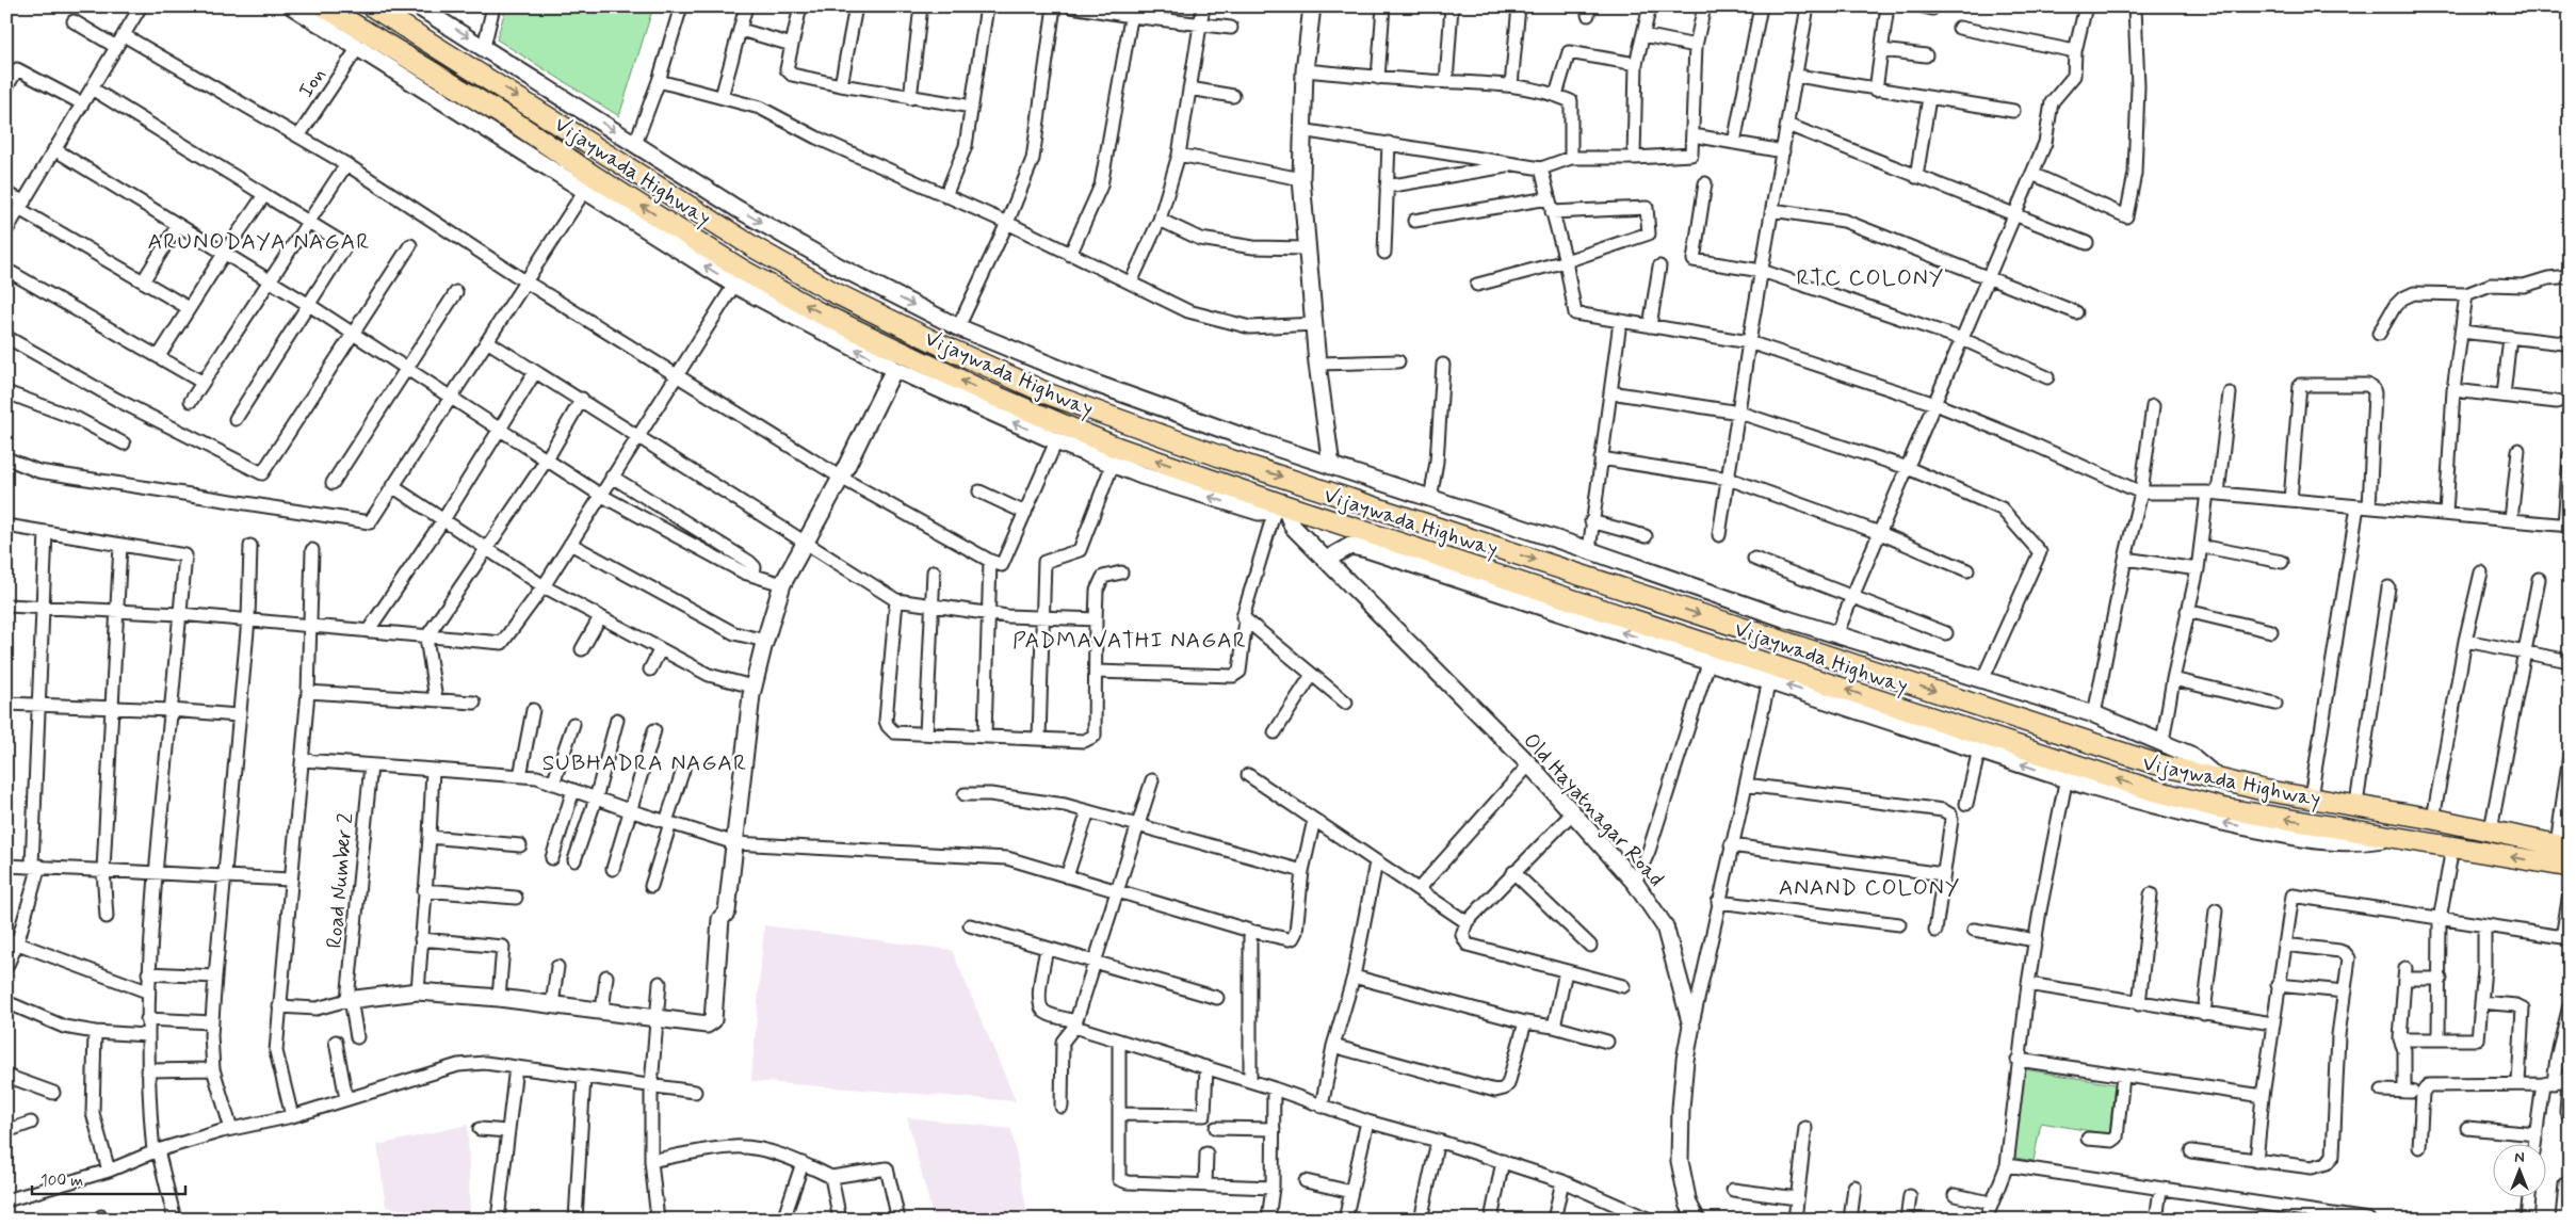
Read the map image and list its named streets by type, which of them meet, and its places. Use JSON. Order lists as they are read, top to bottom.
{
  "streets": {
    "highway": ["Vijaywada Highway"],
    "street": ["Ion", "Old Hayatnagar Road", "Road Number 2"]
  },
  "crossings": [
    ["Vijaywada Highway", "Old Hayatnagar Road"]
  ],
  "districts": [
    "ARUNODAYA NAGAR",
    "RTC COLONY",
    "PADMAVATHI NAGAR",
    "SUBHADRA NAGAR",
    "ANAND COLONY"
  ],
  "scale_bar": "100 m",
  "north": "top"
}
